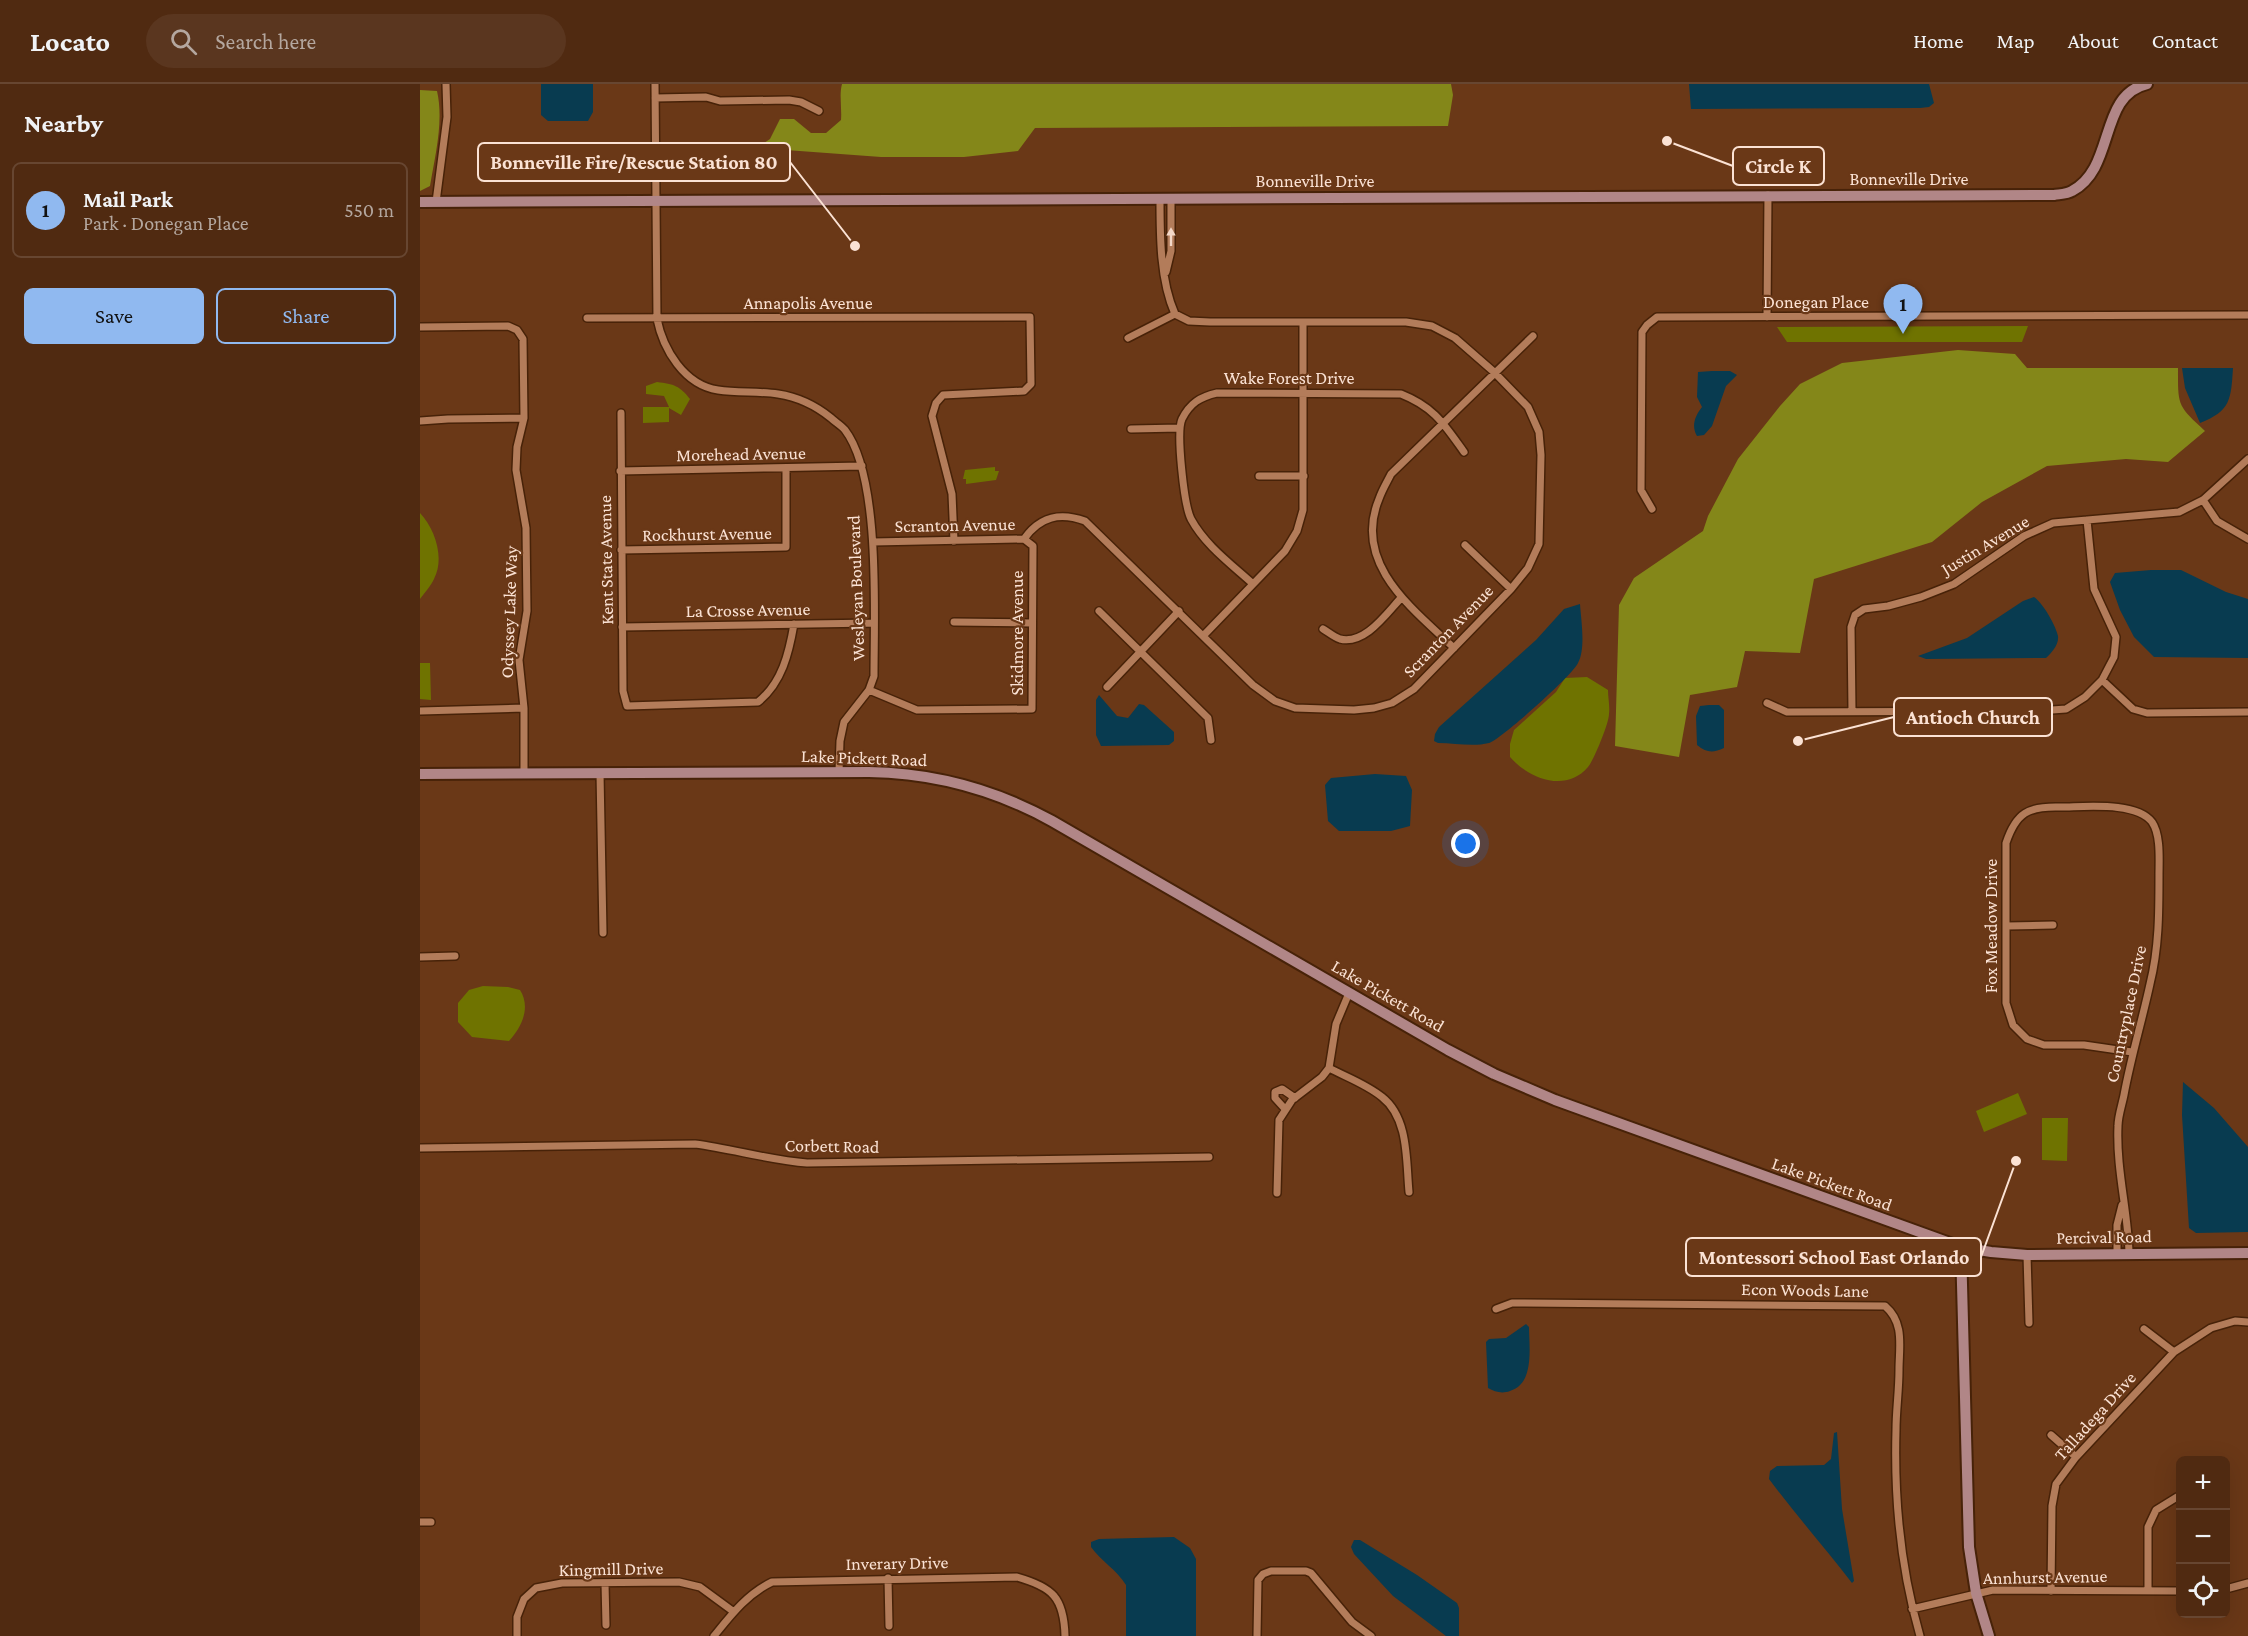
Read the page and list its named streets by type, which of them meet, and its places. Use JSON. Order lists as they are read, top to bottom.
{
  "streets": {
    "street": [
      "Bonneville Drive",
      "Donegan Place",
      "Annapolis Avenue",
      "Wake Forest Drive",
      "Morehead Avenue",
      "Scranton Avenue",
      "Rockhurst Avenue",
      "Justin Avenue",
      "Kent State Avenue",
      "Wesleyan Boulevard",
      "La Crosse Avenue",
      "Odyssey Lake Way",
      "Skidmore Avenue",
      "Lake Pickett Road",
      "Fox Meadow Drive",
      "Countryplace Drive",
      "Corbett Road",
      "Percival Road",
      "Econ Woods Lane",
      "Talladega Drive",
      "Inverary Drive",
      "Kingmill Drive",
      "Annhurst Avenue"
    ]
  },
  "crossings": [
    ["Bonneville Drive", "Wesleyan Boulevard"],
    ["Annapolis Avenue", "Scranton Avenue"],
    ["Annapolis Avenue", "Wesleyan Boulevard"],
    ["Morehead Avenue", "Rockhurst Avenue"],
    ["Morehead Avenue", "Kent State Avenue"],
    ["Morehead Avenue", "Wesleyan Boulevard"],
    ["Scranton Avenue", "Wesleyan Boulevard"],
    ["Scranton Avenue", "Skidmore Avenue"],
    ["Rockhurst Avenue", "Kent State Avenue"],
    ["Kent State Avenue", "La Crosse Avenue"],
    ["Wesleyan Boulevard", "La Crosse Avenue"],
    ["Wesleyan Boulevard", "Skidmore Avenue"],
    ["Wesleyan Boulevard", "Lake Pickett Road"],
    ["Odyssey Lake Way", "Lake Pickett Road"],
    ["Lake Pickett Road", "Percival Road"],
    ["Fox Meadow Drive", "Countryplace Drive"],
    ["Countryplace Drive", "Percival Road"],
    ["Econ Woods Lane", "Annhurst Avenue"],
    ["Talladega Drive", "Annhurst Avenue"],
    ["Inverary Drive", "Kingmill Drive"]
  ],
  "places": [
    "Circle K",
    "Bonneville Fire/Rescue Station 80",
    "Antioch Church",
    "Montessori School East Orlando"
  ],
  "page": {
    "header": "Locato",
    "search": "Search here",
    "nav": [
      "Home",
      "Map",
      "About",
      "Contact"
    ],
    "heading": "Nearby",
    "list": [
      {
        "mark": "1",
        "name": "Mail Park",
        "note": "Park · Donegan Place",
        "value": "550 m"
      }
    ],
    "buttons": ["Save", "Share"],
    "pins": "1",
    "map_buttons": ["+", "−"]
  }
}
